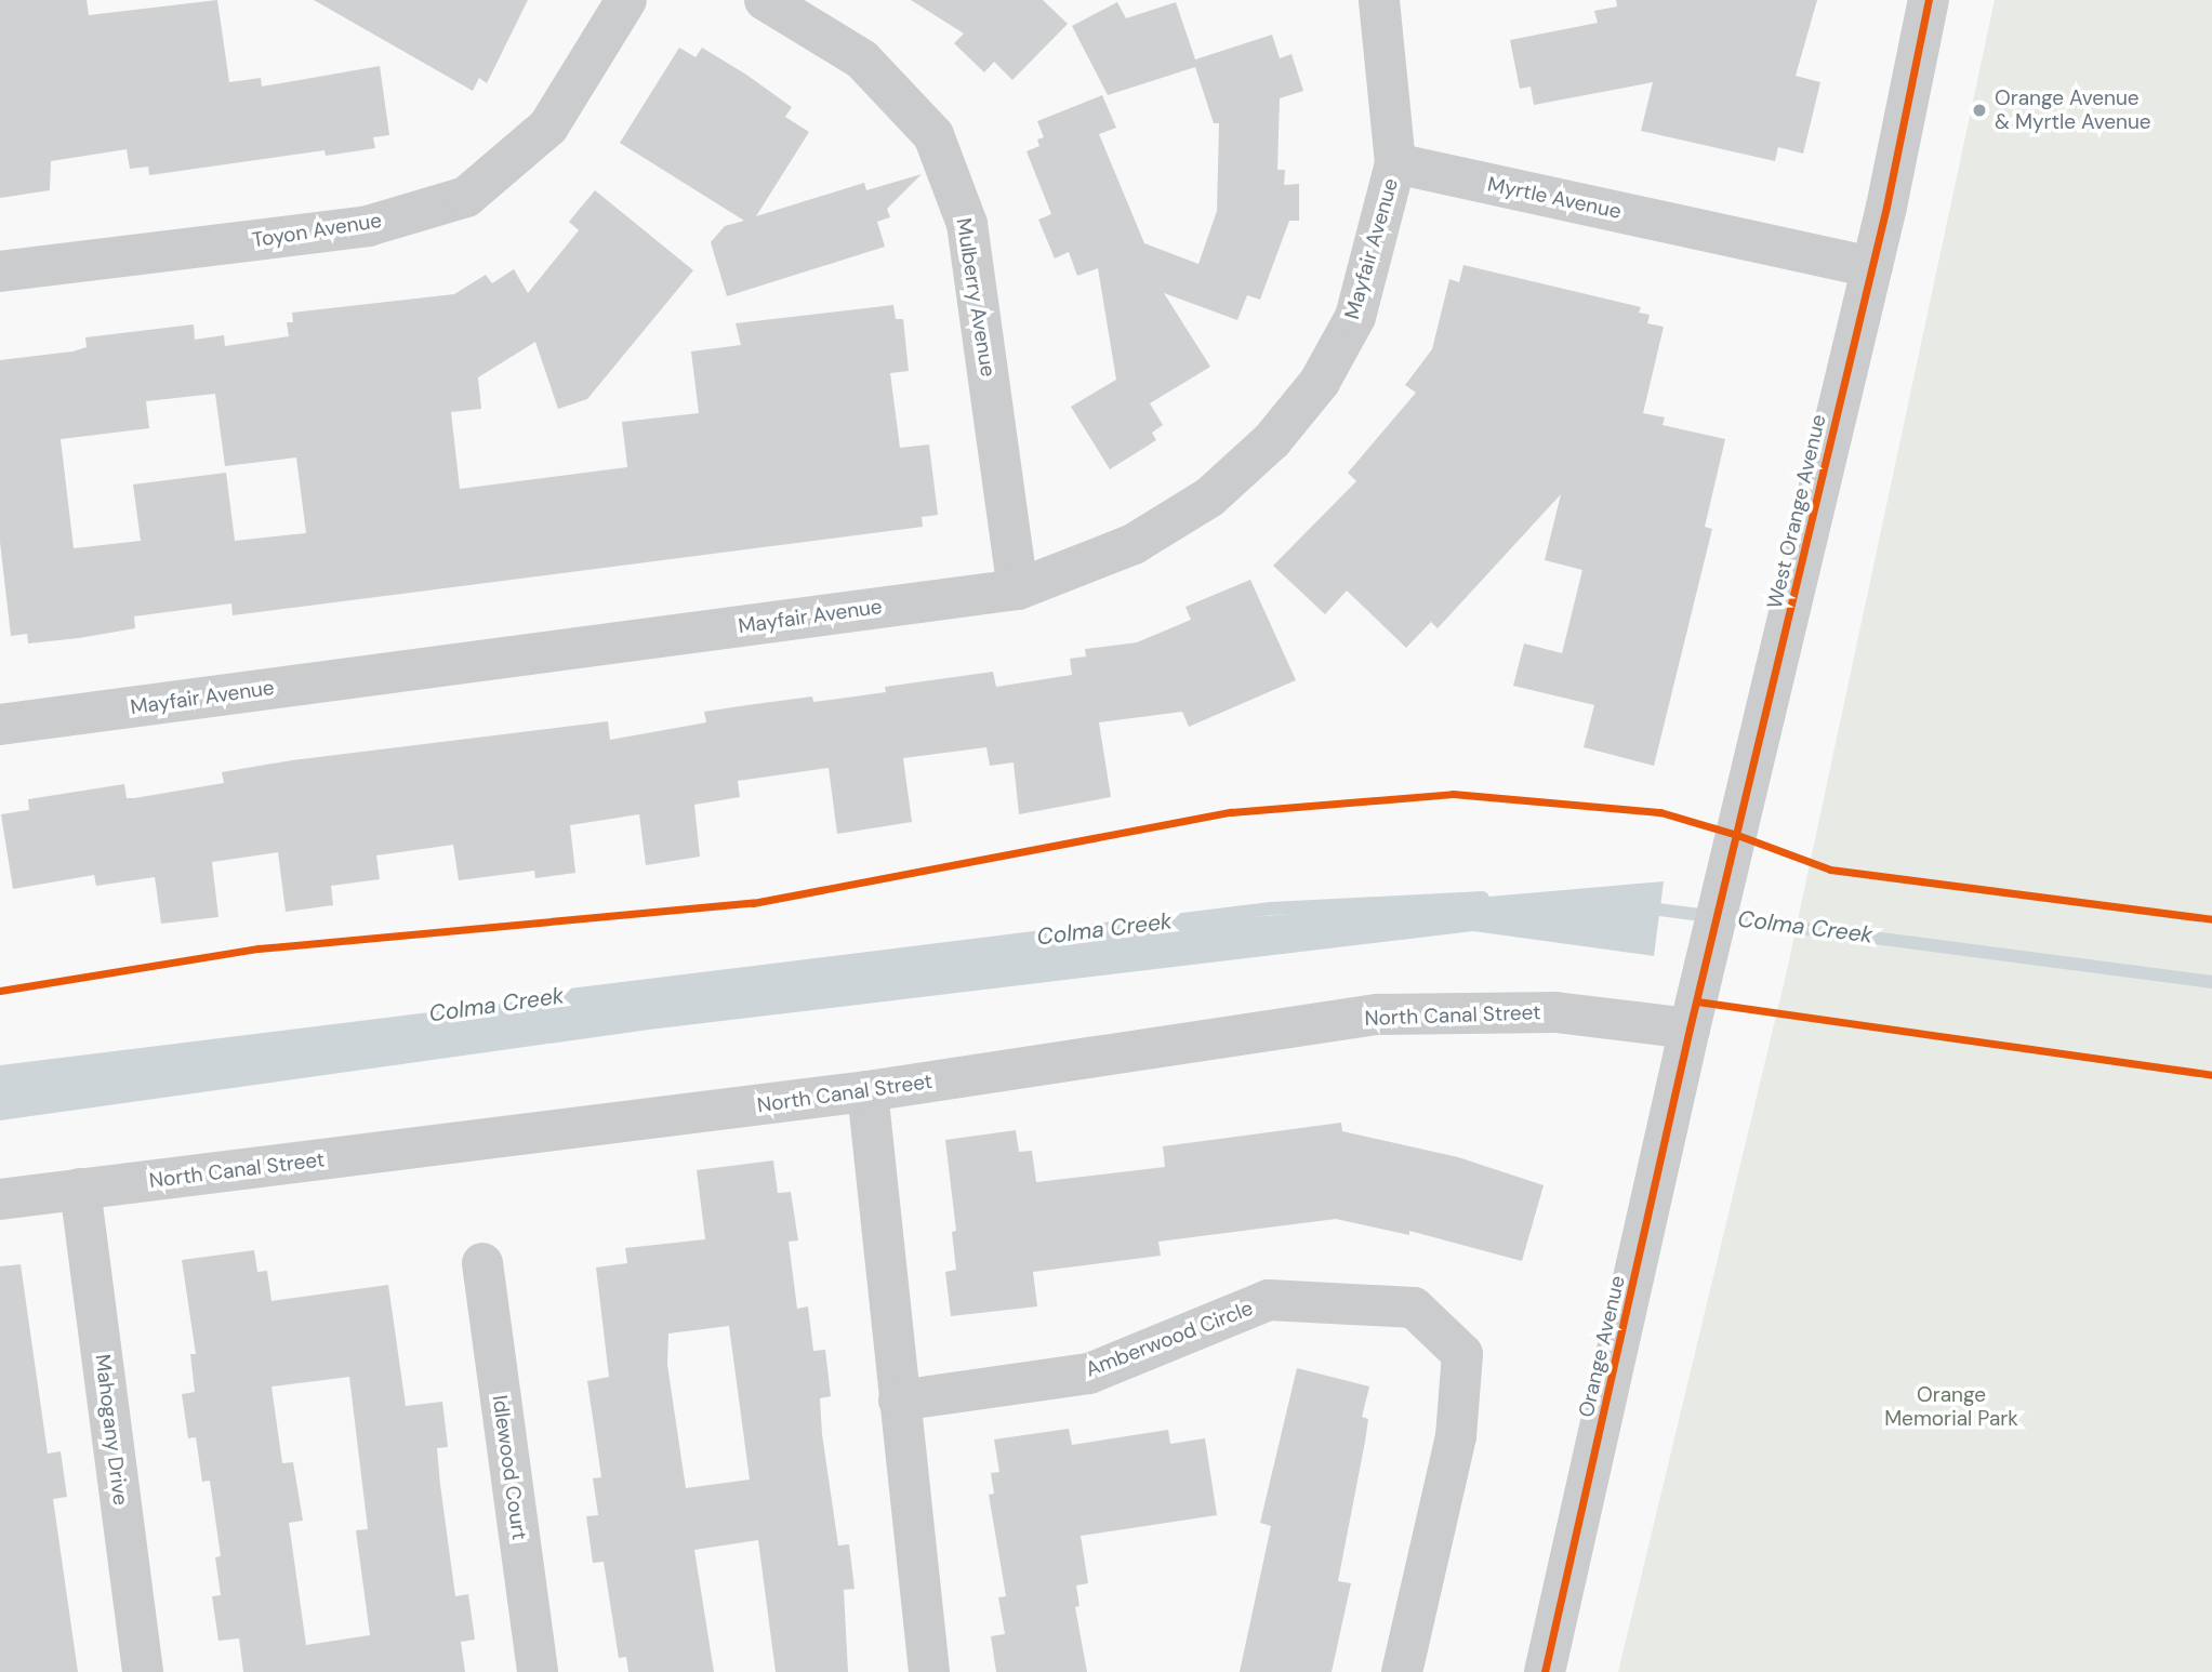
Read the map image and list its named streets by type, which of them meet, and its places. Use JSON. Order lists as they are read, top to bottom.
{
  "streets": {
    "street": [
      "Myrtle Avenue",
      "Toyon Avenue",
      "Mayfair Avenue",
      "Mulberry Avenue",
      "West Orange Avenue",
      "North Canal Street",
      "Amberwood Circle",
      "Orange Avenue",
      "Mahogany Drive",
      "Idlewood Court"
    ]
  },
  "crossings": [
    ["Myrtle Avenue", "Mayfair Avenue"],
    ["Myrtle Avenue", "West Orange Avenue"],
    ["Mayfair Avenue", "Mulberry Avenue"],
    ["West Orange Avenue", "North Canal Street"],
    ["West Orange Avenue", "Orange Avenue"],
    ["North Canal Street", "Orange Avenue"],
    ["North Canal Street", "Mahogany Drive"]
  ],
  "water": ["Colma Creek"],
  "parks": ["Orange Memorial Park"],
  "places": ["Orange Avenue & Myrtle Avenue"]
}
